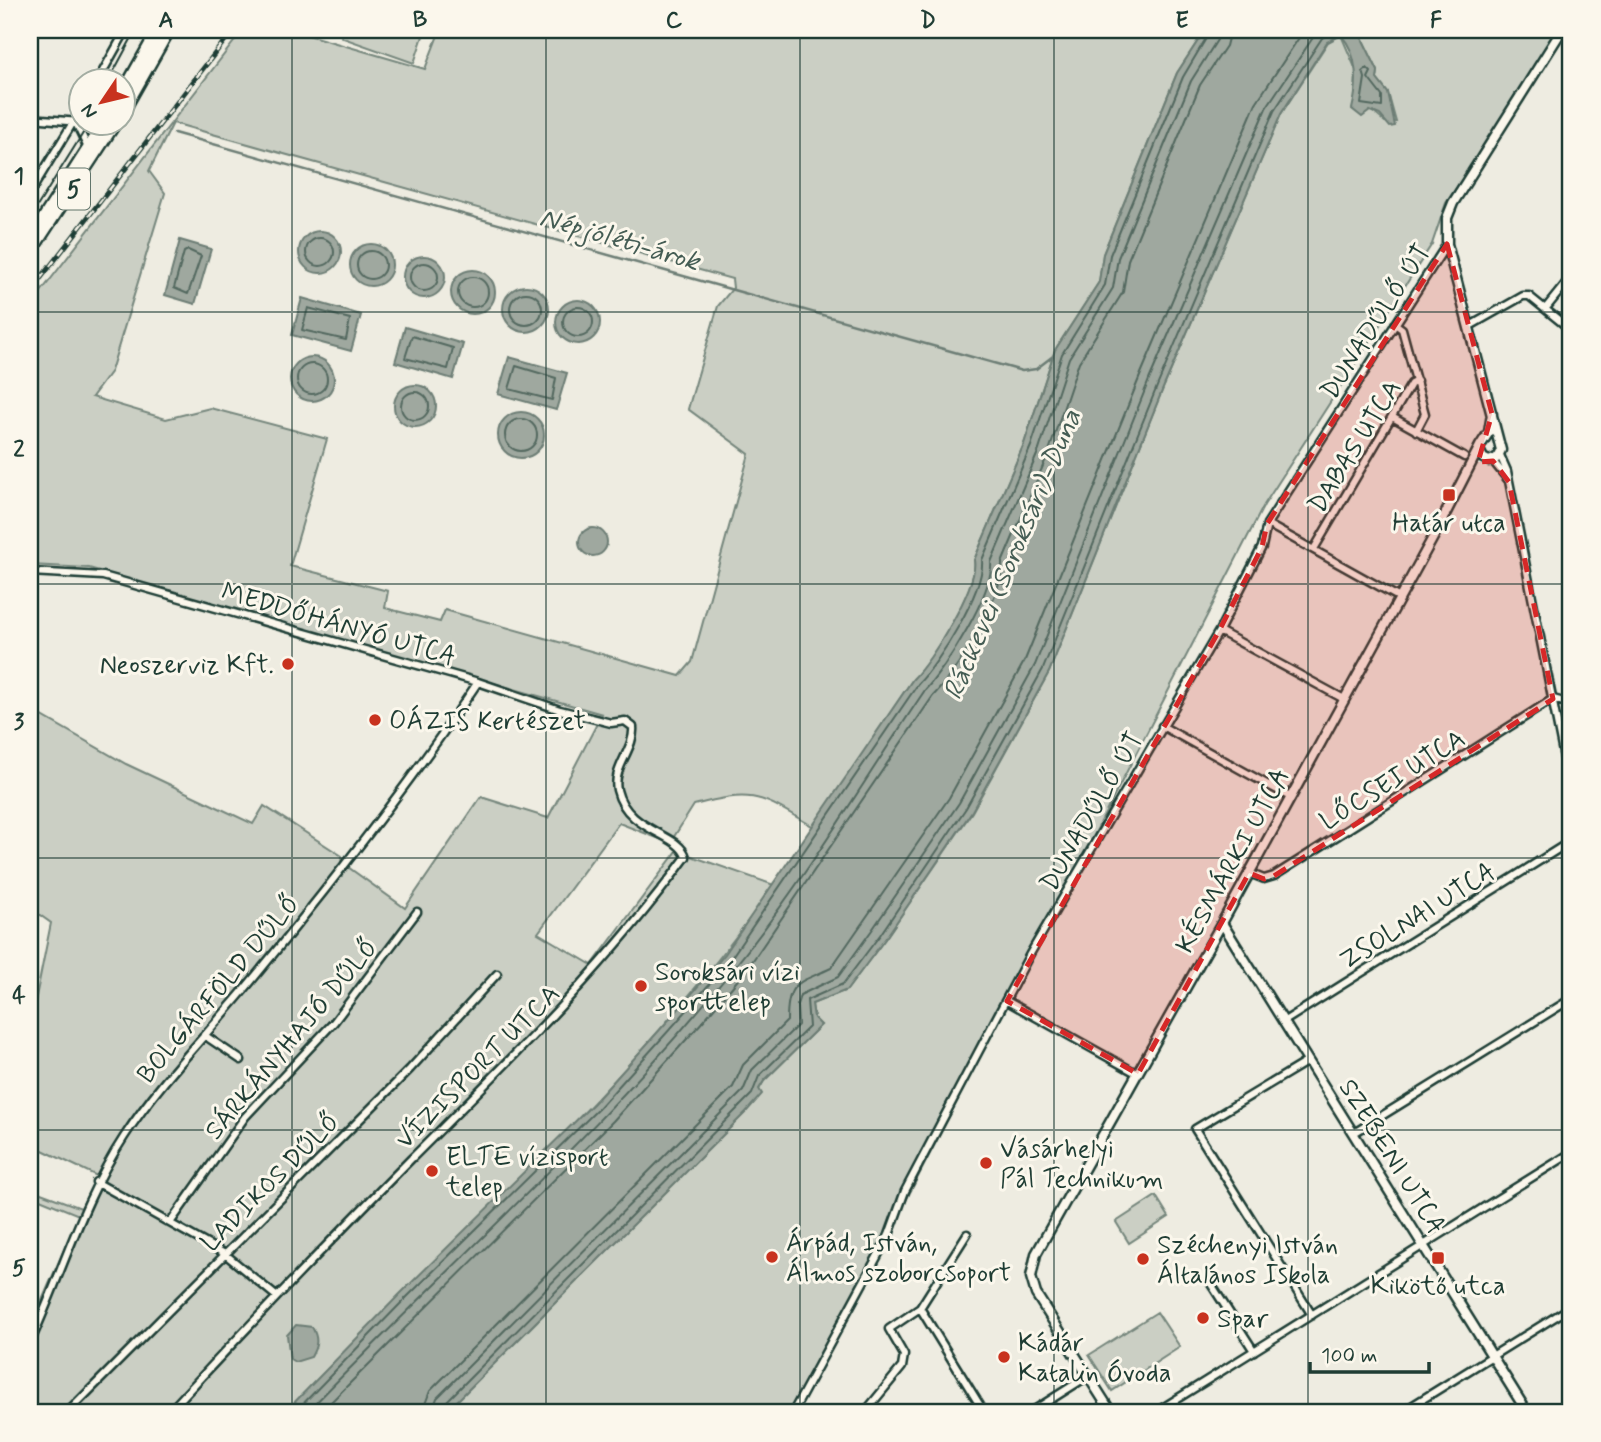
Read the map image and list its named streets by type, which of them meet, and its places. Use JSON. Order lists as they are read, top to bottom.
{
  "streets": {
    "main road": ["5"],
    "street": [
      "DUNADŰLŐ ÚT",
      "DABAS UTCA",
      "MEDDŐHÁNYÓ UTCA",
      "LŐCSEI UTCA",
      "KÉSMÁRKI UTCA",
      "ZSOLNAI UTCA",
      "BOLGÁRFÖLD DŰLŐ",
      "SÁRKÁNYHAJÓ DŰLŐ",
      "VÍZISPORT UTCA",
      "SZEBENI UTCA",
      "LADIKOS DŰLŐ"
    ]
  },
  "crossings": [
    ["DUNADŰLŐ ÚT", "DABAS UTCA"],
    ["MEDDŐHÁNYÓ UTCA", "BOLGÁRFÖLD DŰLŐ"],
    ["MEDDŐHÁNYÓ UTCA", "VÍZISPORT UTCA"],
    ["LŐCSEI UTCA", "KÉSMÁRKI UTCA"],
    ["KÉSMÁRKI UTCA", "SZEBENI UTCA"],
    ["ZSOLNAI UTCA", "SZEBENI UTCA"]
  ],
  "water": ["Népjóléti-árok", "Ráckevei (Soroksári)-Duna"],
  "places": {
    "transit": ["Határ utca", "Kikötő utca"],
    "other": [
      "Neoszerviz Kft.",
      "OÁZIS Kertészet",
      "Soroksári vízi sporttelep",
      "Vásárhelyi Pál Technikum",
      "ELTE vízisport telep",
      "Árpád, István, Álmos szoborcsoport",
      "Széchenyi István Általános Iskola",
      "Spar",
      "Kádár Katalin Óvoda"
    ]
  },
  "scale_bar": "100 m",
  "north": "bottom left",
  "grid": {
    "columns": [
      "A",
      "B",
      "C",
      "D",
      "E",
      "F"
    ],
    "rows": [
      "1",
      "2",
      "3",
      "4",
      "5"
    ]
  }
}
